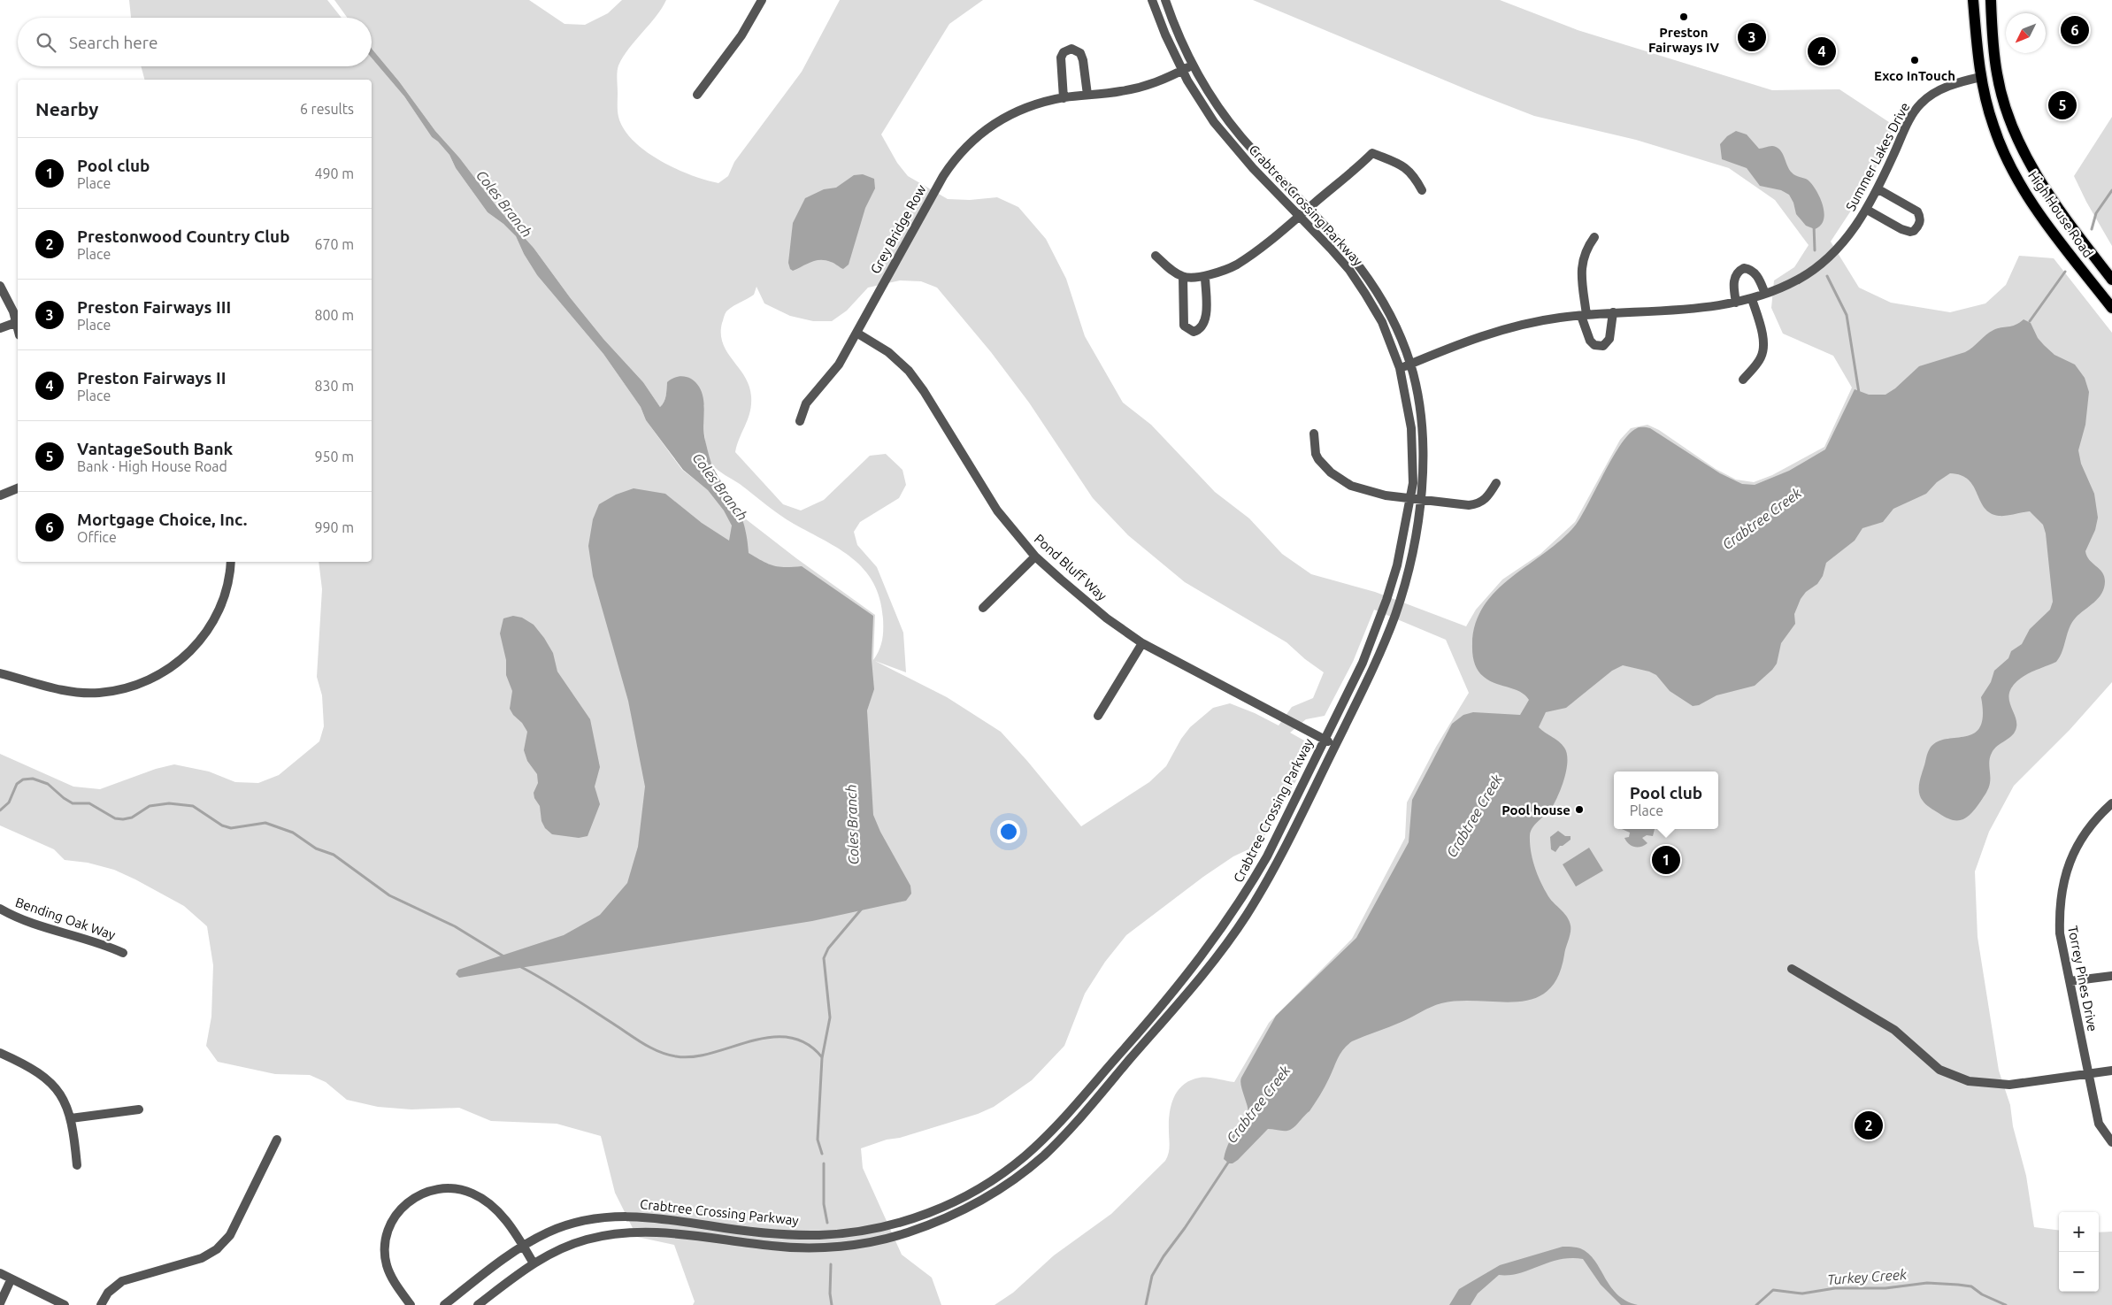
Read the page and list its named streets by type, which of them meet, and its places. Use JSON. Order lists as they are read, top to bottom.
{
  "streets": {
    "main road": ["High House Road"],
    "street": [
      "Summer Lakes Drive",
      "Crabtree Crossing Parkway",
      "Grey Bridge Row",
      "Pond Bluff Way",
      "Bending Oak Way",
      "Torrey Pines Drive"
    ]
  },
  "crossings": [
    ["Summer Lakes Drive", "Crabtree Crossing Parkway"],
    ["Summer Lakes Drive", "High House Road"],
    ["Crabtree Crossing Parkway", "Grey Bridge Row"],
    ["Crabtree Crossing Parkway", "Pond Bluff Way"],
    ["Grey Bridge Row", "Pond Bluff Way"]
  ],
  "water": ["Coles Branch", "Crabtree Creek", "Turkey Creek"],
  "places": ["Preston Fairways IV", "Exco InTouch", "Pool house"],
  "north": "bottom left",
  "page": {
    "pins": [
      "6",
      "3",
      "4",
      "5",
      "1",
      "2"
    ],
    "search": "Search here",
    "heading": ["Nearby", "6 results"],
    "list": [
      {
        "mark": "1",
        "name": "Pool club",
        "note": "Place",
        "value": "490 m"
      },
      {
        "mark": "2",
        "name": "Prestonwood Country Club",
        "note": "Place",
        "value": "670 m"
      },
      {
        "mark": "3",
        "name": "Preston Fairways III",
        "note": "Place",
        "value": "800 m"
      },
      {
        "mark": "4",
        "name": "Preston Fairways II",
        "note": "Place",
        "value": "830 m"
      },
      {
        "mark": "5",
        "name": "VantageSouth Bank",
        "note": "Bank · High House Road",
        "value": "950 m"
      },
      {
        "mark": "6",
        "name": "Mortgage Choice, Inc.",
        "note": "Office",
        "value": "990 m"
      }
    ],
    "popup": ["Pool club", "Place"],
    "map_buttons": ["+", "−"]
  }
}
